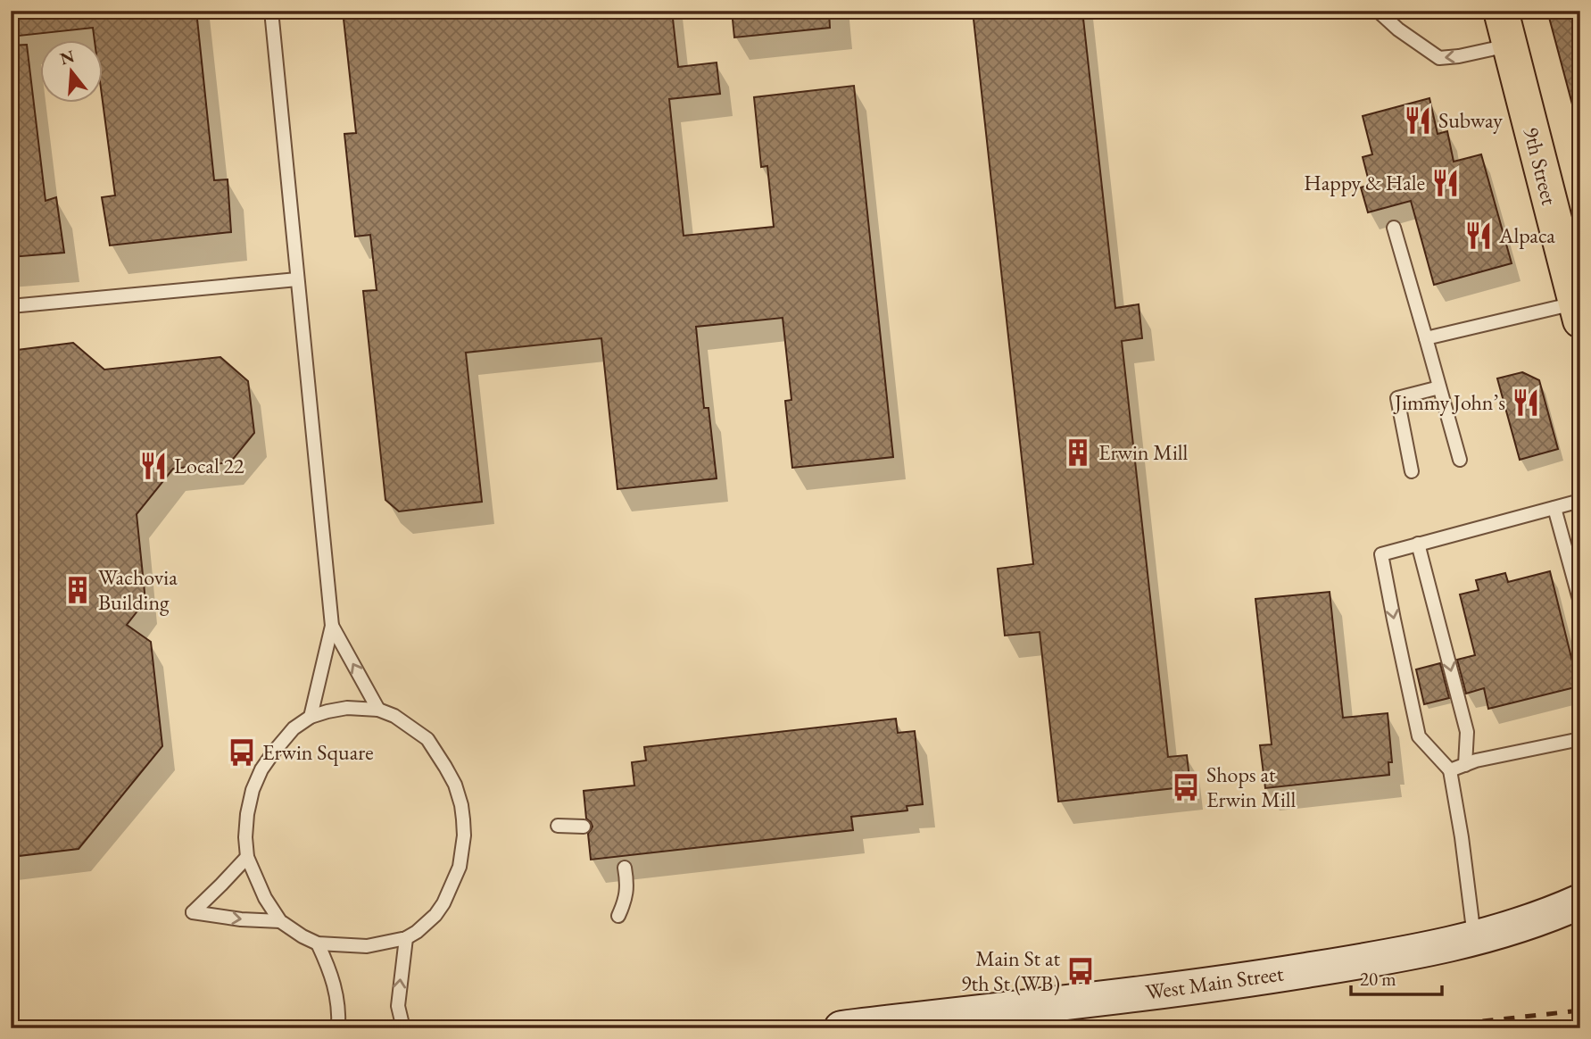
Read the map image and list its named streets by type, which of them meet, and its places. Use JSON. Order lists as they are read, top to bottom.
{
  "streets": {
    "main road": ["9th Street", "West Main Street"]
  },
  "places": {
    "restaurant": [
      "Subway",
      "Happy & Hale",
      "Alpaca",
      "Jimmy John’s",
      "Local 22"
    ],
    "building": ["Erwin Mill", "Wachovia Building"],
    "bus stop": ["Erwin Square", "Shops at Erwin Mill", "Main St at 9th St (WB)"]
  },
  "scale_bar": "20 m",
  "north": "top"
}
